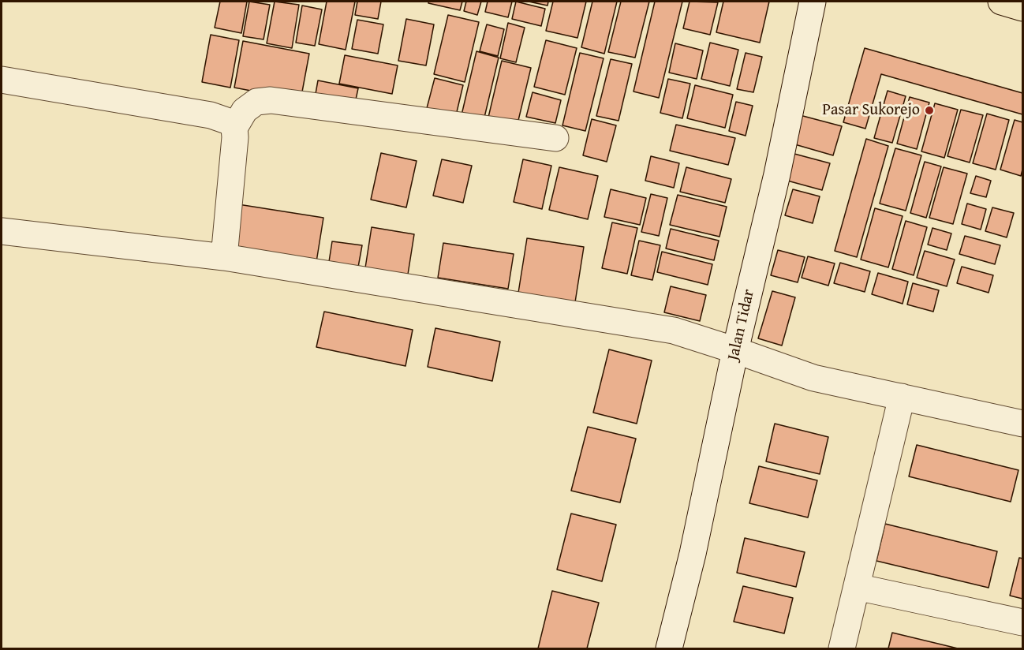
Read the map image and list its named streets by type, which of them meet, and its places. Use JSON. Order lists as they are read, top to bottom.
{
  "streets": {
    "street": ["Jalan Tidar"]
  },
  "places": ["Pasar Sukorejo"]
}
